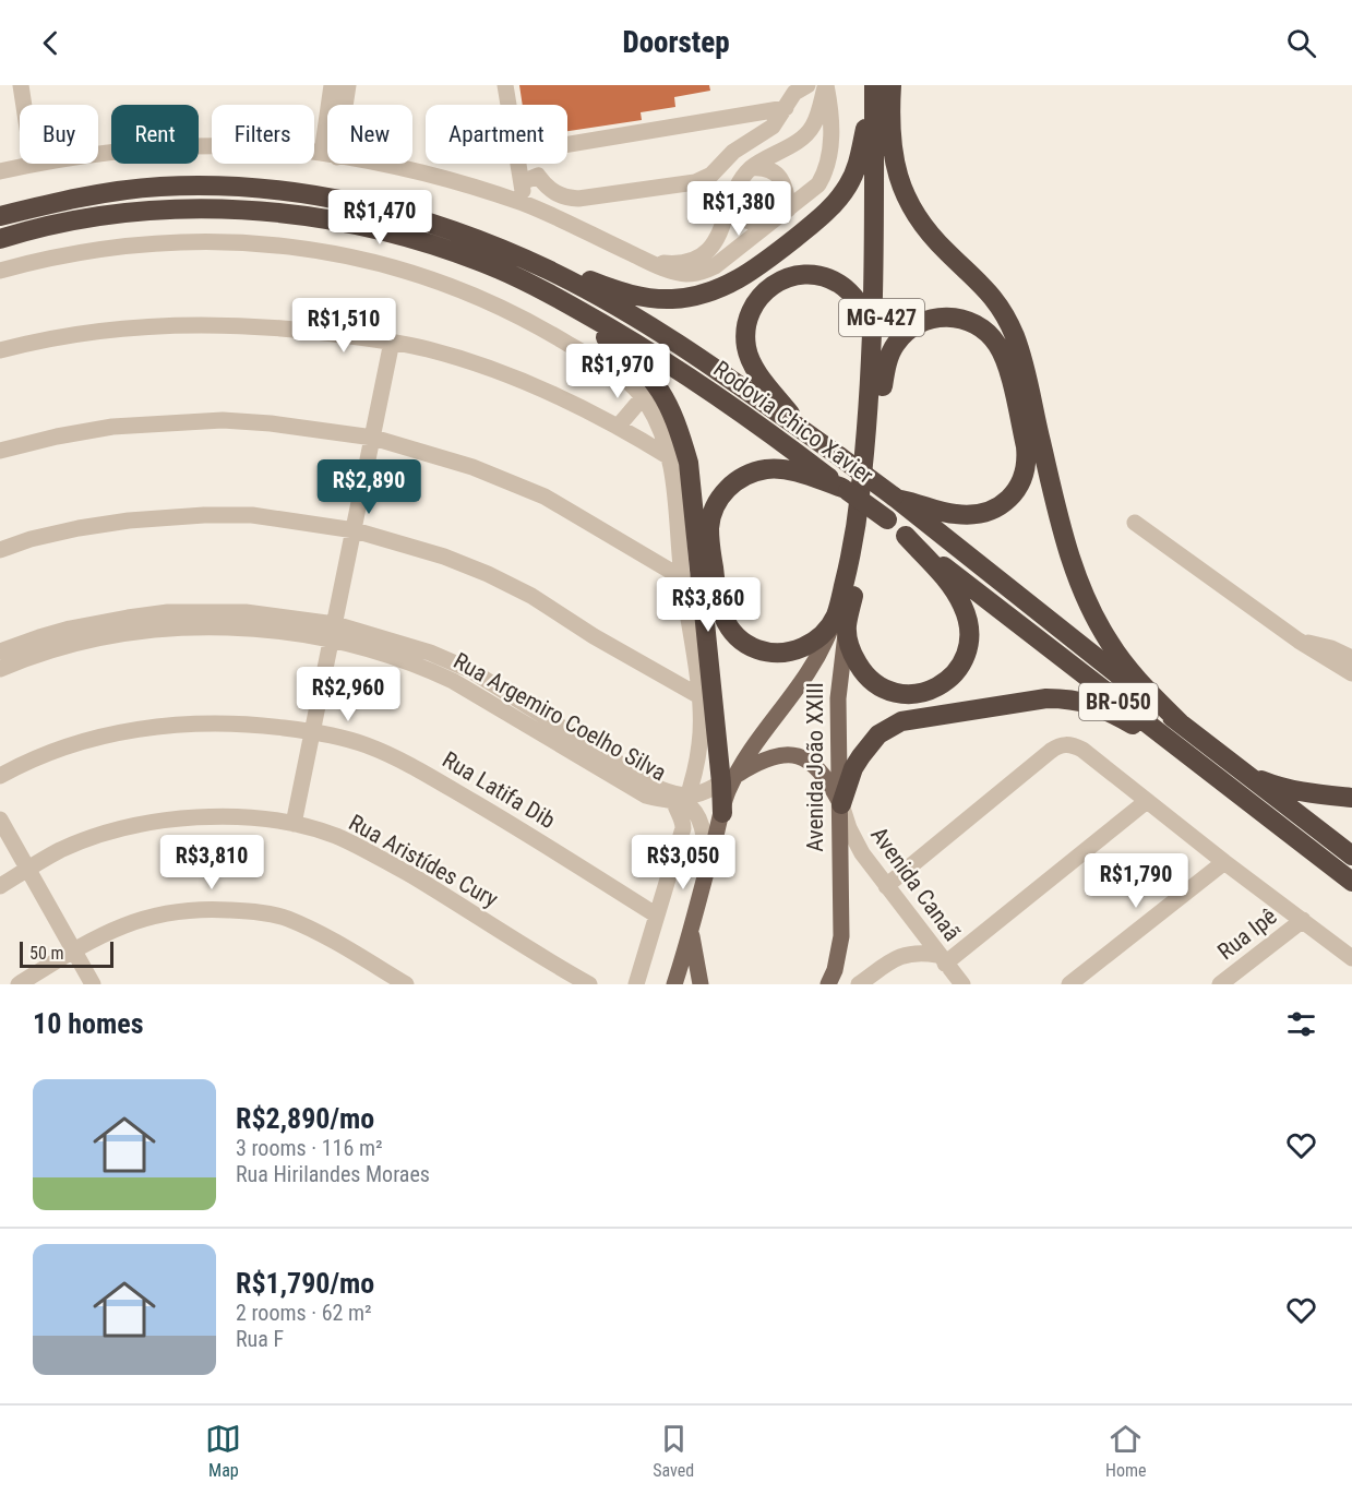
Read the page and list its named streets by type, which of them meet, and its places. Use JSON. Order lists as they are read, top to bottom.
{
  "streets": {
    "highway": ["MG-427", "Rodovia Chico Xavier", "BR-050"],
    "main road": ["Avenida João XXIII"],
    "street": [
      "Rua Argemiro Coelho Silva",
      "Rua Latifa Dib",
      "Rua Aristídes Cury",
      "Avenida Canaã",
      "Rua Ipê"
    ]
  },
  "crossings": [
    ["MG-427", "Avenida João XXIII"],
    ["Rua Argemiro Coelho Silva", "Avenida João XXIII"],
    ["Avenida João XXIII", "Avenida Canaã"]
  ],
  "scale_bar": "50 m",
  "page": {
    "header": "Doorstep",
    "chip": [
      "Buy",
      "Rent",
      "Filters",
      "New",
      "Apartment"
    ],
    "price": [
      "R$1,380",
      "R$1,470",
      "R$1,510",
      "R$1,970",
      "R$2,890",
      "R$3,860",
      "R$2,960",
      "R$3,810",
      "R$3,050",
      "R$1,790"
    ],
    "scale": "50 m",
    "heading": "10 homes",
    "list": [
      {
        "name": "R$2,890/mo",
        "note": "3 rooms · 116 m² · Rua Hirilandes Moraes"
      },
      {
        "name": "R$1,790/mo",
        "note": "2 rooms · 62 m² · Rua F"
      }
    ],
    "tabs": ["Map", "Saved", "Home"]
  }
}
